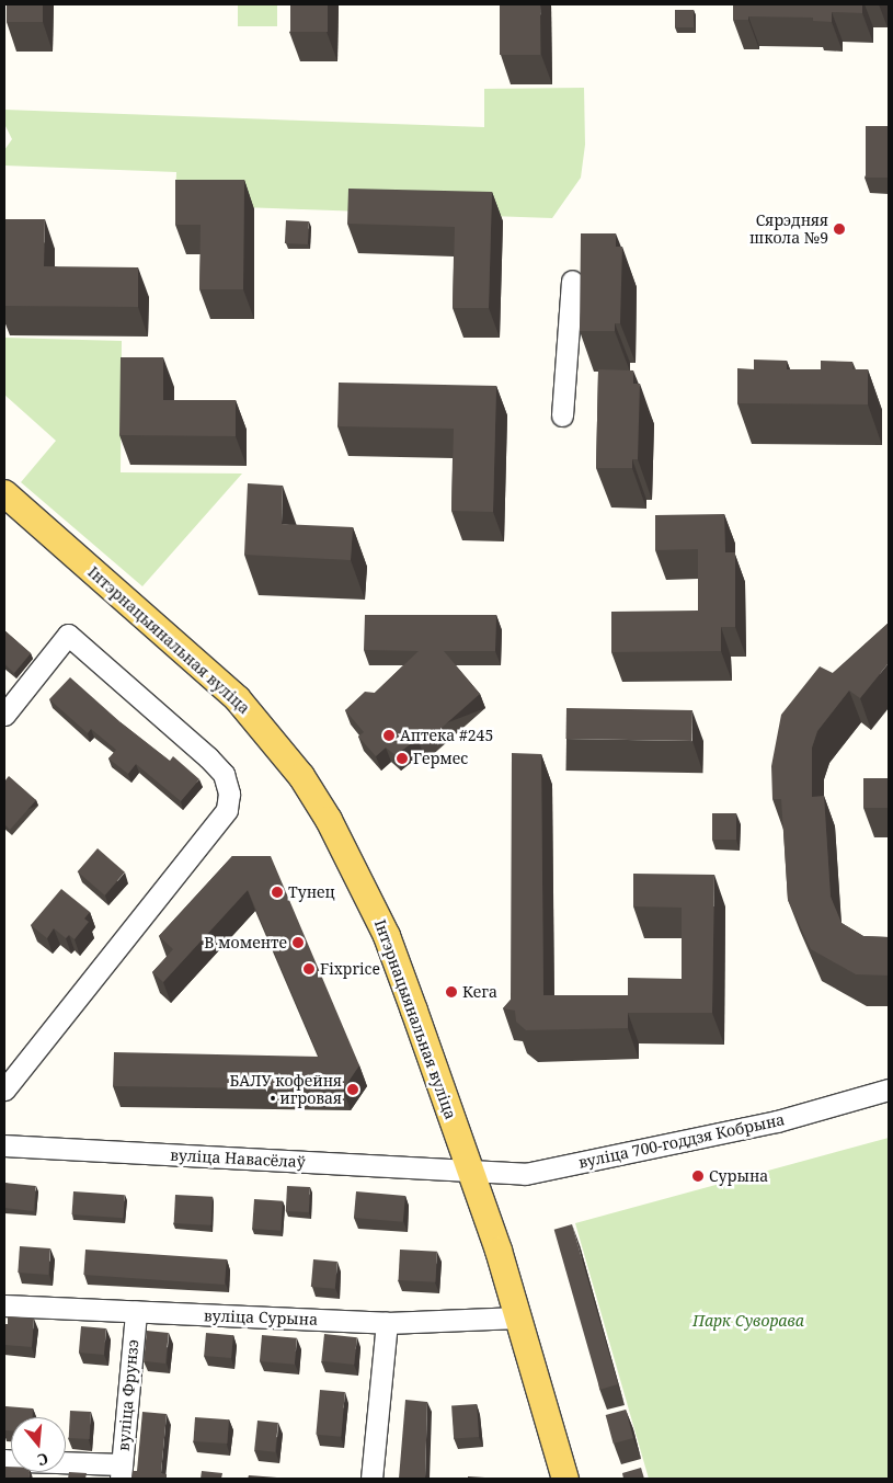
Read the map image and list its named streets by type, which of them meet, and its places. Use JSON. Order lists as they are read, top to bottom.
{
  "streets": {
    "main road": ["Інтэрнацыянальная вуліца"],
    "street": [
      "вуліца 700-годдзя Кобрына",
      "вуліца Навасёлаў",
      "вуліца Сурына",
      "вуліца Фрунзэ"
    ]
  },
  "crossings": [
    ["Інтэрнацыянальная вуліца", "вуліца 700-годдзя Кобрына"],
    ["Інтэрнацыянальная вуліца", "вуліца Навасёлаў"],
    ["Інтэрнацыянальная вуліца", "вуліца Сурына"],
    ["вуліца 700-годдзя Кобрына", "вуліца Навасёлаў"],
    ["вуліца Сурына", "вуліца Фрунзэ"]
  ],
  "parks": ["Парк Суворава"],
  "places": [
    "Сярэдняя школа №9",
    "Аптека #245",
    "Гермес",
    "Тунец",
    "В моменте",
    "Fixprice",
    "Кега",
    "БАЛУ кофейня • игровая",
    "Сурына"
  ],
  "north": "bottom"
}
